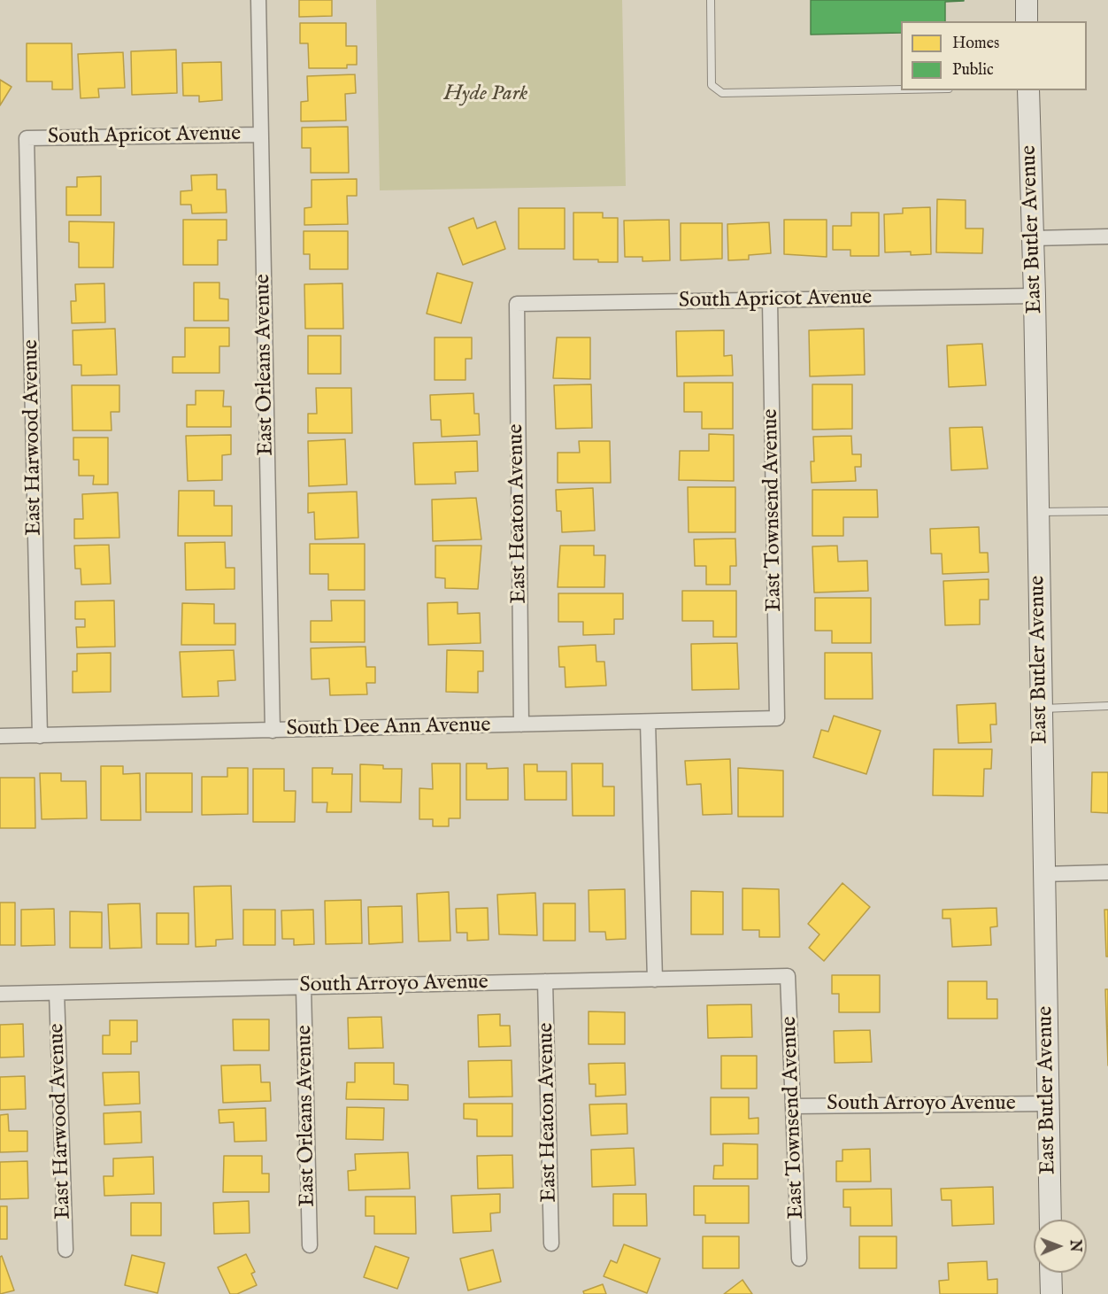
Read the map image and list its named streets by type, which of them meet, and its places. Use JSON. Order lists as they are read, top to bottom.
{
  "streets": {
    "street": [
      "South Apricot Avenue",
      "East Butler Avenue",
      "East Orleans Avenue",
      "East Harwood Avenue",
      "East Townsend Avenue",
      "East Heaton Avenue",
      "South Dee Ann Avenue",
      "South Arroyo Avenue"
    ]
  },
  "crossings": [
    ["South Apricot Avenue", "East Butler Avenue"],
    ["South Apricot Avenue", "East Orleans Avenue"],
    ["South Apricot Avenue", "East Harwood Avenue"],
    ["South Apricot Avenue", "East Townsend Avenue"],
    ["South Apricot Avenue", "East Heaton Avenue"],
    ["East Butler Avenue", "South Arroyo Avenue"],
    ["East Orleans Avenue", "South Dee Ann Avenue"],
    ["East Orleans Avenue", "South Arroyo Avenue"],
    ["East Harwood Avenue", "South Dee Ann Avenue"],
    ["East Harwood Avenue", "South Arroyo Avenue"],
    ["East Townsend Avenue", "South Dee Ann Avenue"],
    ["East Townsend Avenue", "South Arroyo Avenue"],
    ["East Heaton Avenue", "South Dee Ann Avenue"],
    ["East Heaton Avenue", "South Arroyo Avenue"]
  ],
  "parks": ["Hyde Park"],
  "legend": ["Homes", "Public"],
  "north": "right"
}
